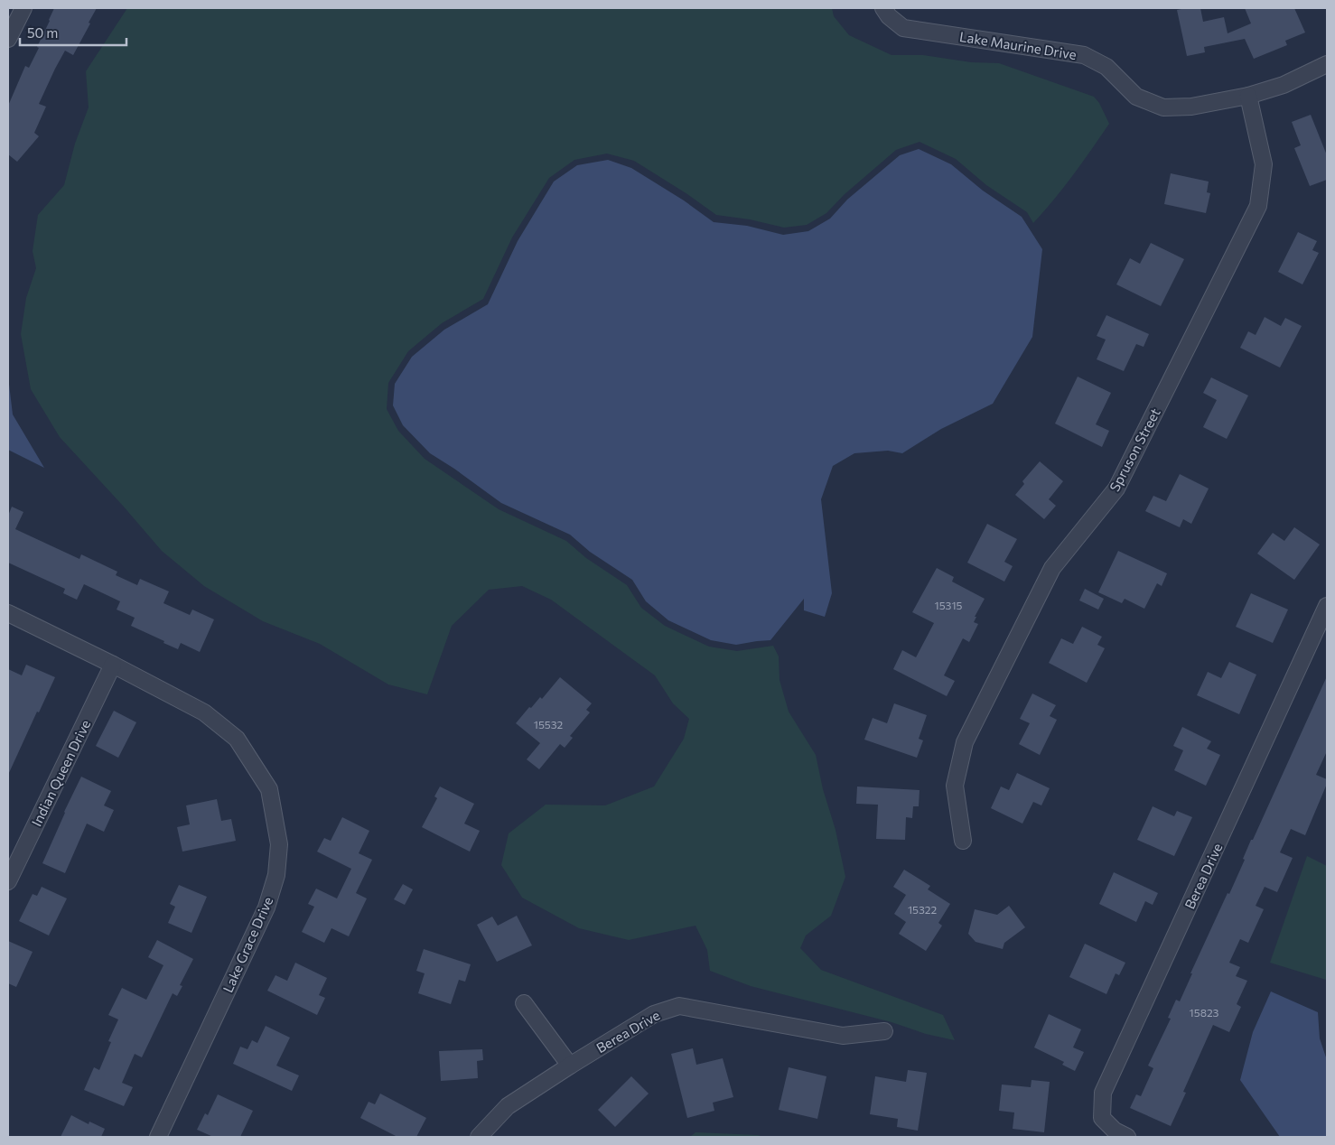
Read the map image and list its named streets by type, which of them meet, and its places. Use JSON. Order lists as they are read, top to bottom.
{
  "streets": {
    "street": [
      "Lake Maurine Drive",
      "Spruson Street",
      "Indian Queen Drive",
      "Berea Drive",
      "Lake Grace Drive"
    ]
  },
  "crossings": [
    ["Lake Maurine Drive", "Spruson Street"],
    ["Indian Queen Drive", "Lake Grace Drive"]
  ],
  "house_numbers": [
    "15315",
    "15532",
    "15322",
    "15823"
  ],
  "scale_bar": "50 m"
}
